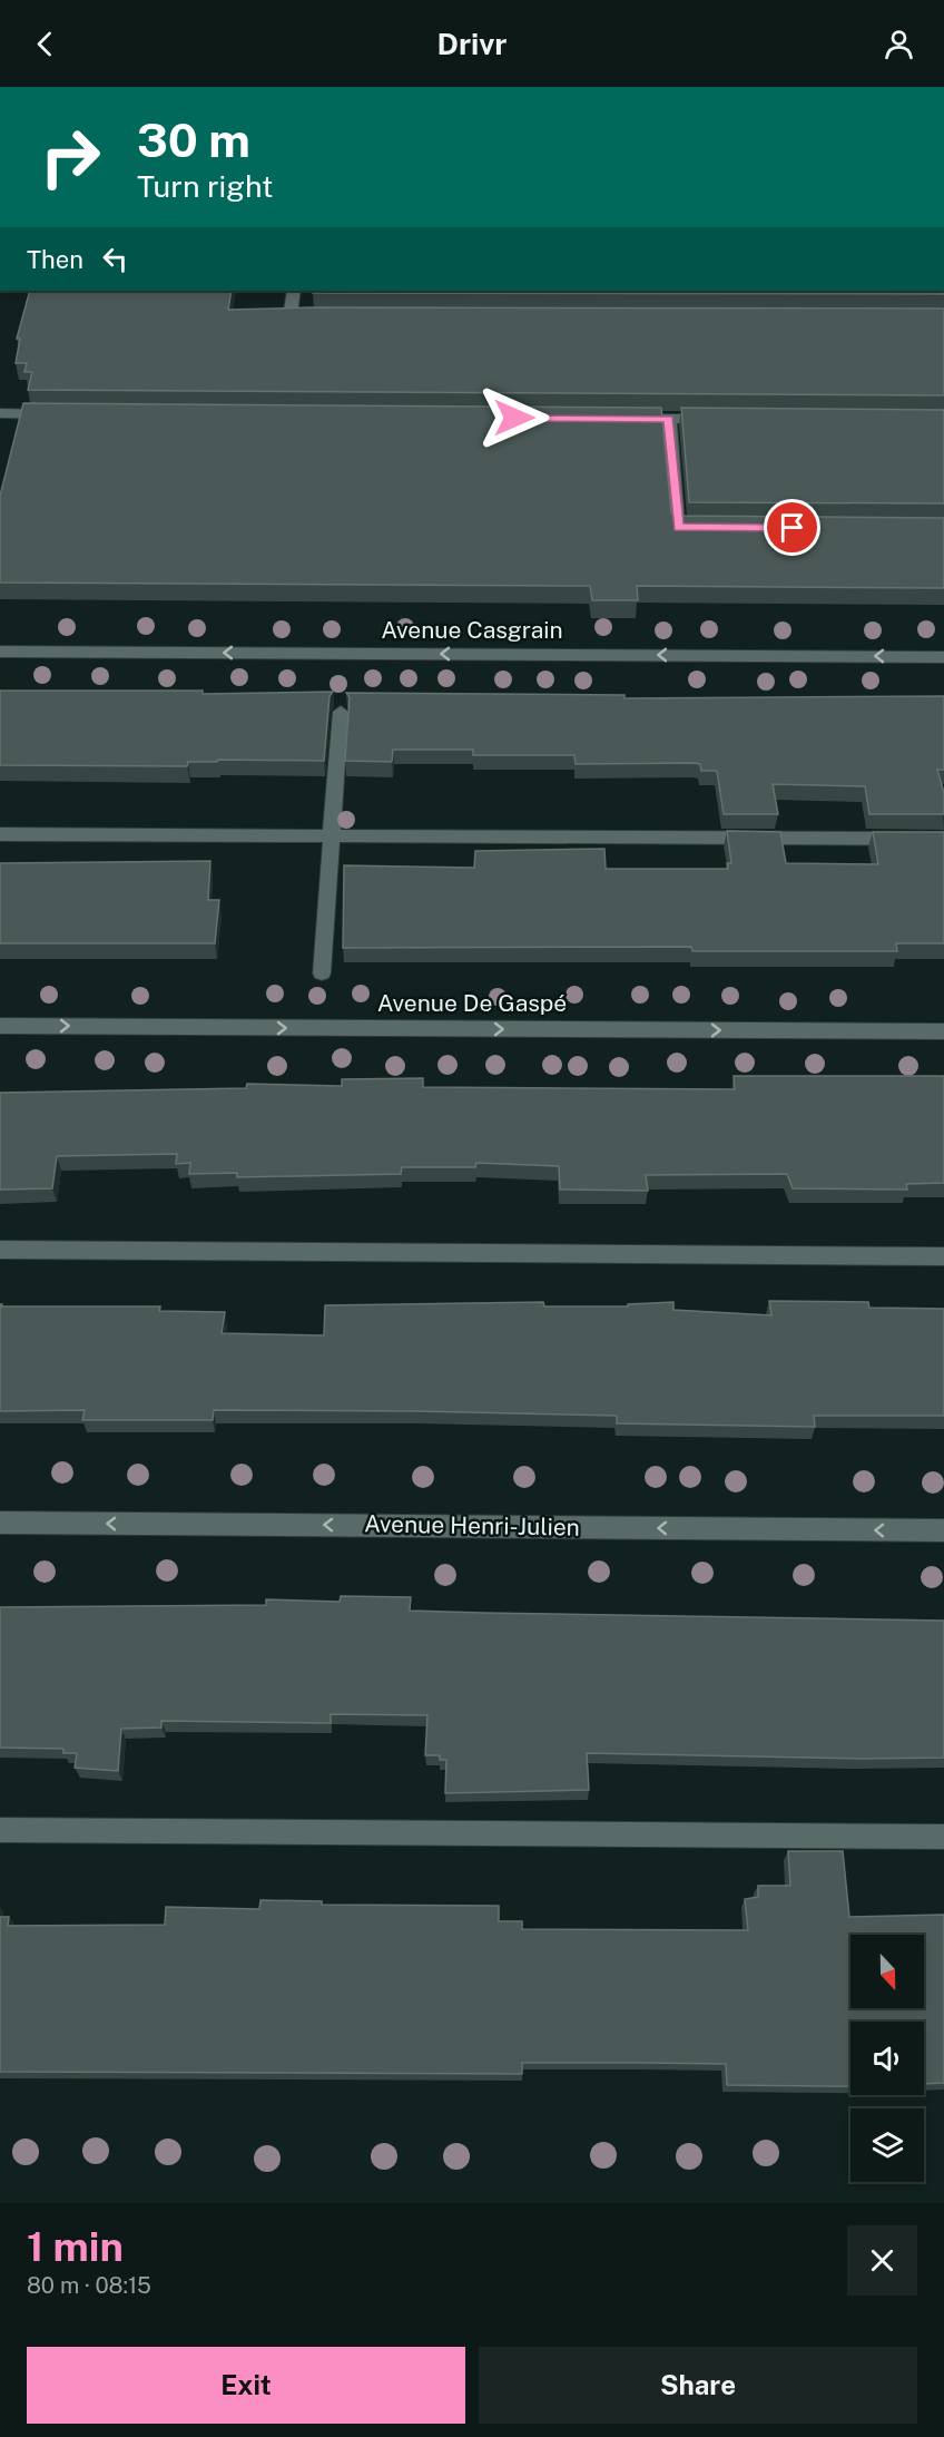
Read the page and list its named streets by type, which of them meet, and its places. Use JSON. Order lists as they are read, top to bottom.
{
  "streets": {
    "street": ["Avenue Casgrain", "Avenue De Gaspé", "Avenue Henri-Julien"]
  },
  "one_way": ["Avenue Casgrain", "Avenue De Gaspé", "Avenue Henri-Julien"],
  "north": "bottom",
  "page": {
    "header": "Drivr",
    "turn": ["30 m", "Turn right"],
    "then": "Then",
    "heading": ["1 min", "80 m · 08:15"],
    "buttons": ["Exit", "Share"]
  }
}
